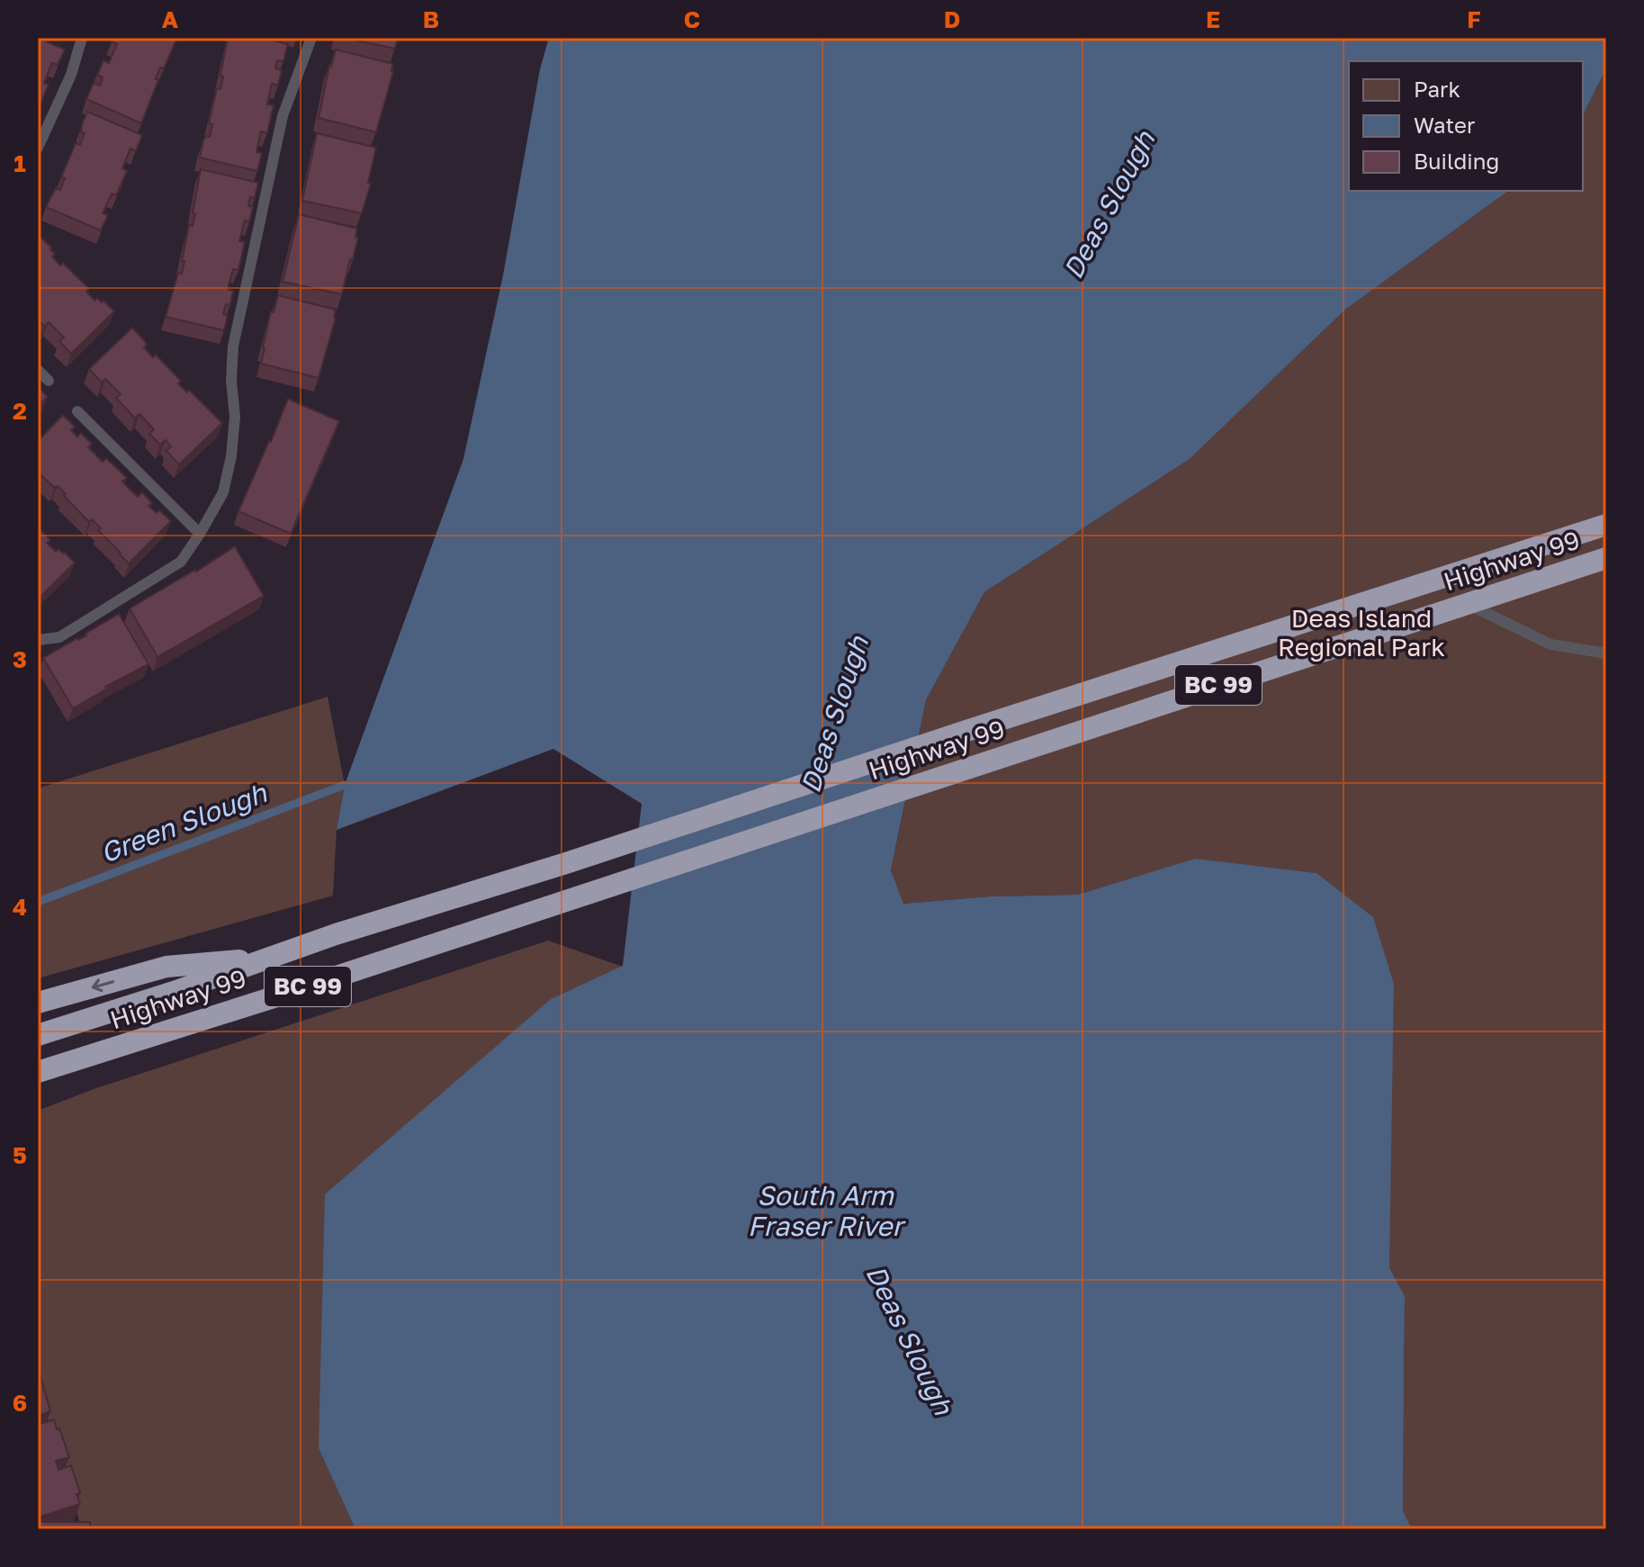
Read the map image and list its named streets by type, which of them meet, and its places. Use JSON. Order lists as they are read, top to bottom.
{
  "streets": {
    "highway": ["Highway 99", "BC 99"]
  },
  "water": ["Deas Slough", "Green Slough", "South Arm Fraser River"],
  "parks": ["Deas Island Regional Park"],
  "legend": ["Park", "Water", "Building"],
  "grid": {
    "columns": [
      "A",
      "B",
      "C",
      "D",
      "E",
      "F"
    ],
    "rows": [
      "1",
      "2",
      "3",
      "4",
      "5",
      "6"
    ]
  }
}
